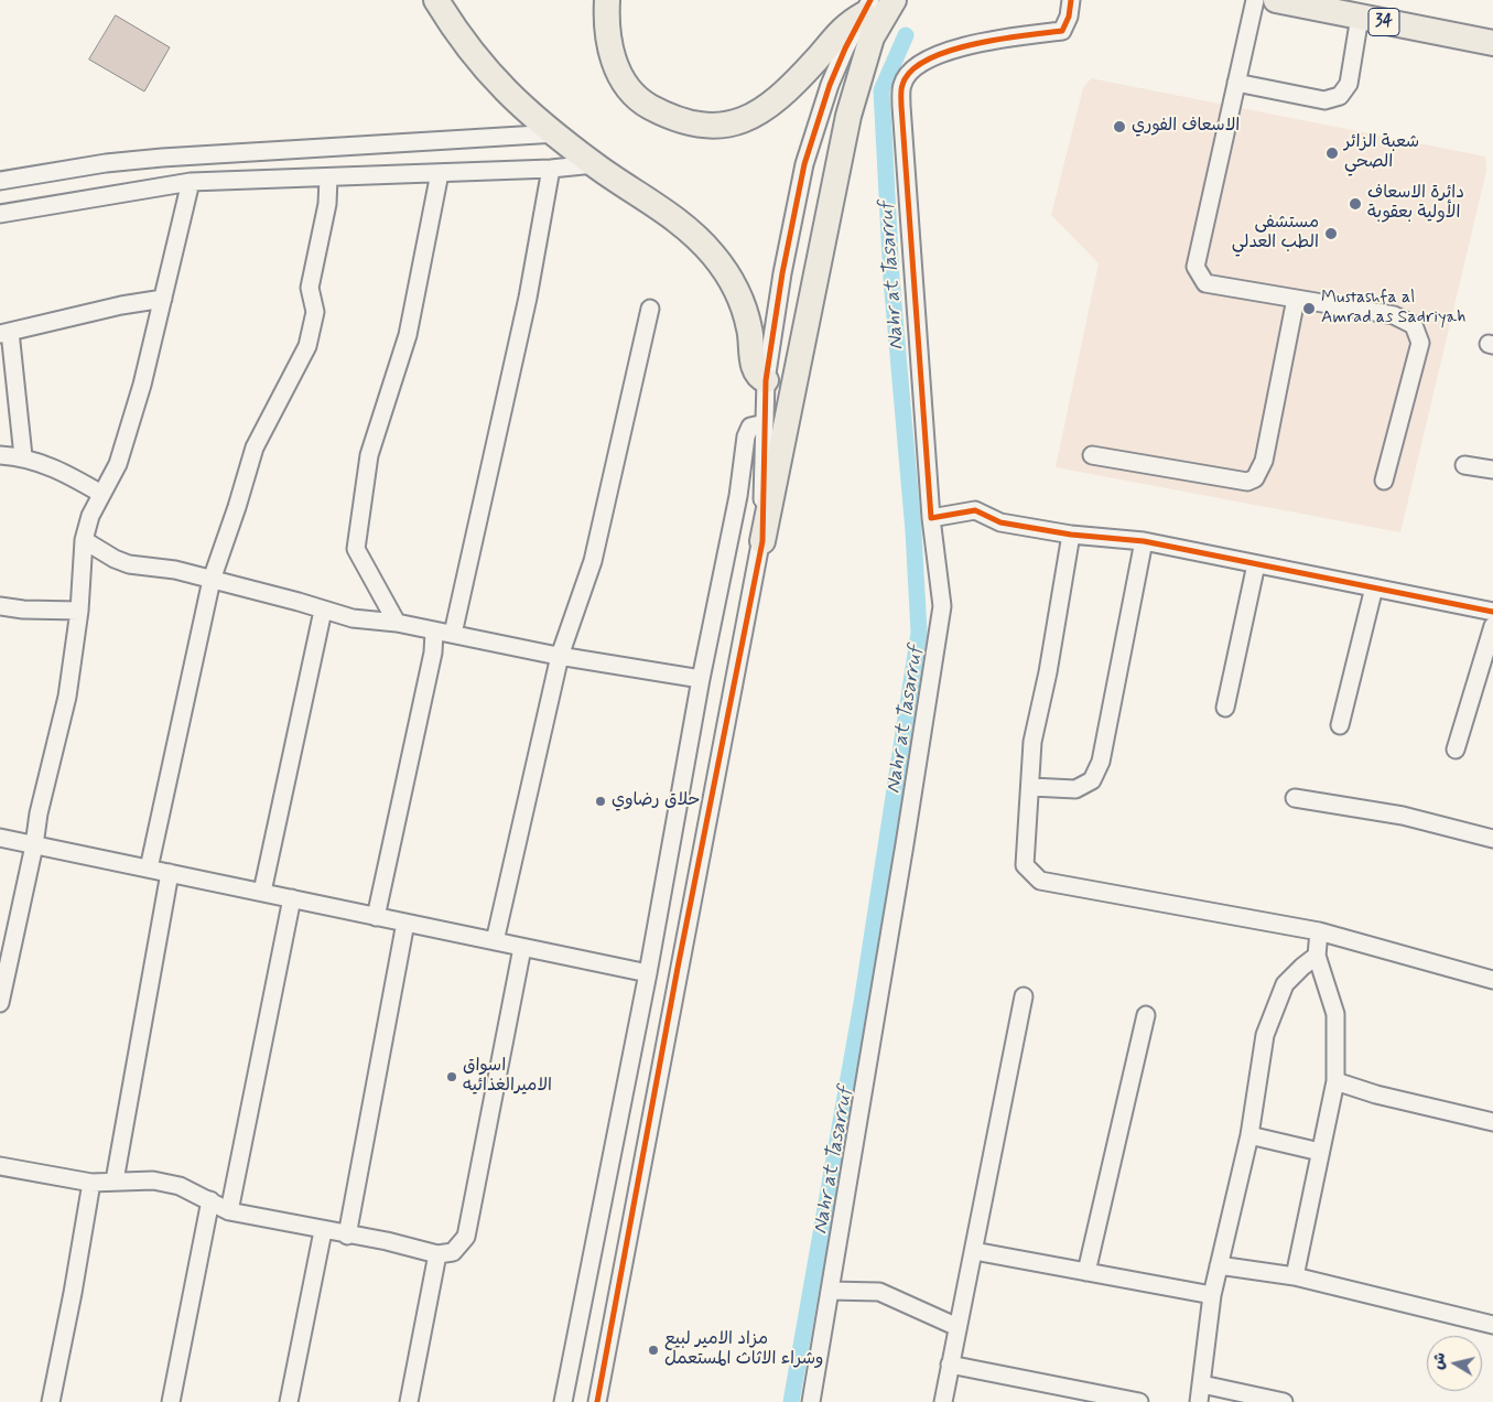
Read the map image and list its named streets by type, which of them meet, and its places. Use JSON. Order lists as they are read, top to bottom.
{
  "streets": {
    "highway": ["34"]
  },
  "water": ["Nahr at Tasarruf"],
  "places": [
    "الاسعاف الفوري",
    "شعبة الزائر الصحي",
    "دائرة الاسعاف الأولية بعقوبة",
    "مستشفى الطب العدلي",
    "Mustashfa al Amrad as Sadriyah",
    "حلاق رضاوي",
    "اسواق الاميرالغذائيه",
    "مزاد الامير لبيع وشراء الاثاث المستعمل"
  ],
  "north": "left"
}
